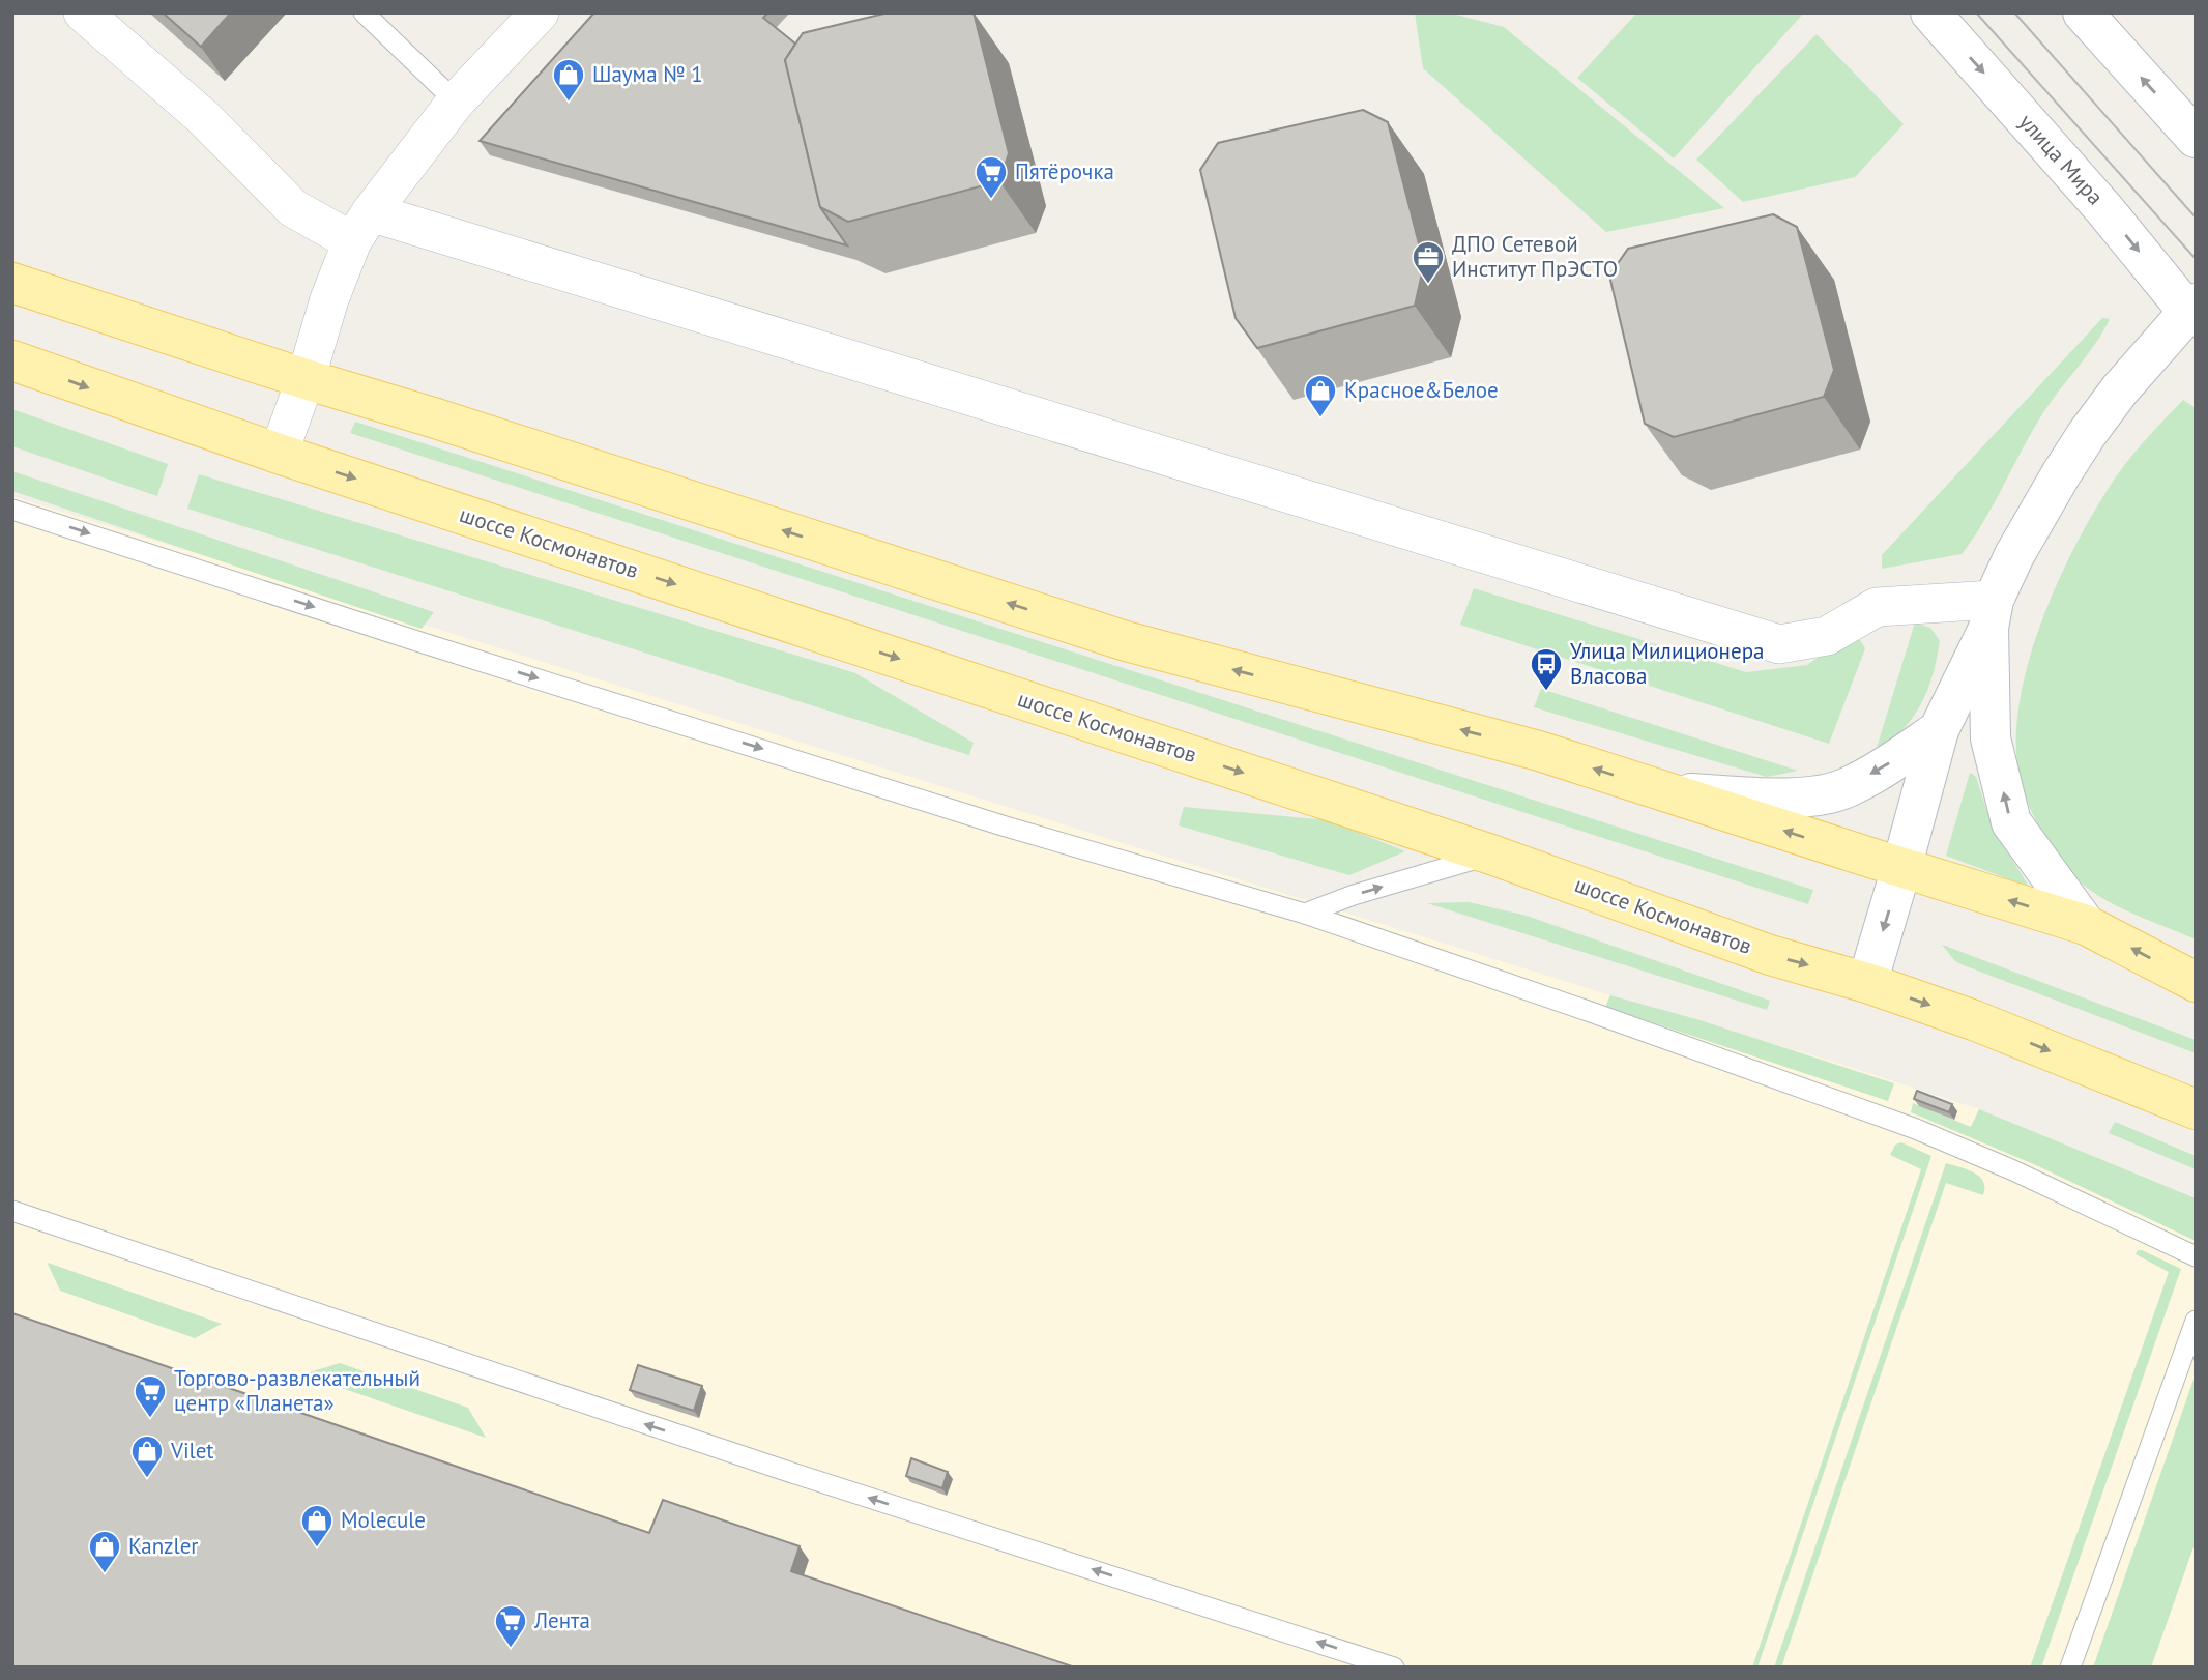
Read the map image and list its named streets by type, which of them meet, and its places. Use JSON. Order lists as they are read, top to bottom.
{
  "streets": {
    "main road": ["улица Мира", "шоссе Космонавтов"]
  },
  "places": {
    "shop": [
      "Шаума № 1",
      "Красное&Белое",
      "Vilet",
      "Molecule",
      "Kanzler"
    ],
    "supermarket": ["Пятёрочка", "Торгово-развлекательный центр «Планета»", "Лента"],
    "office": ["ДПО Сетевой Институт ПрЭСТО"],
    "bus stop": ["Улица Милиционера Власова"]
  }
}
